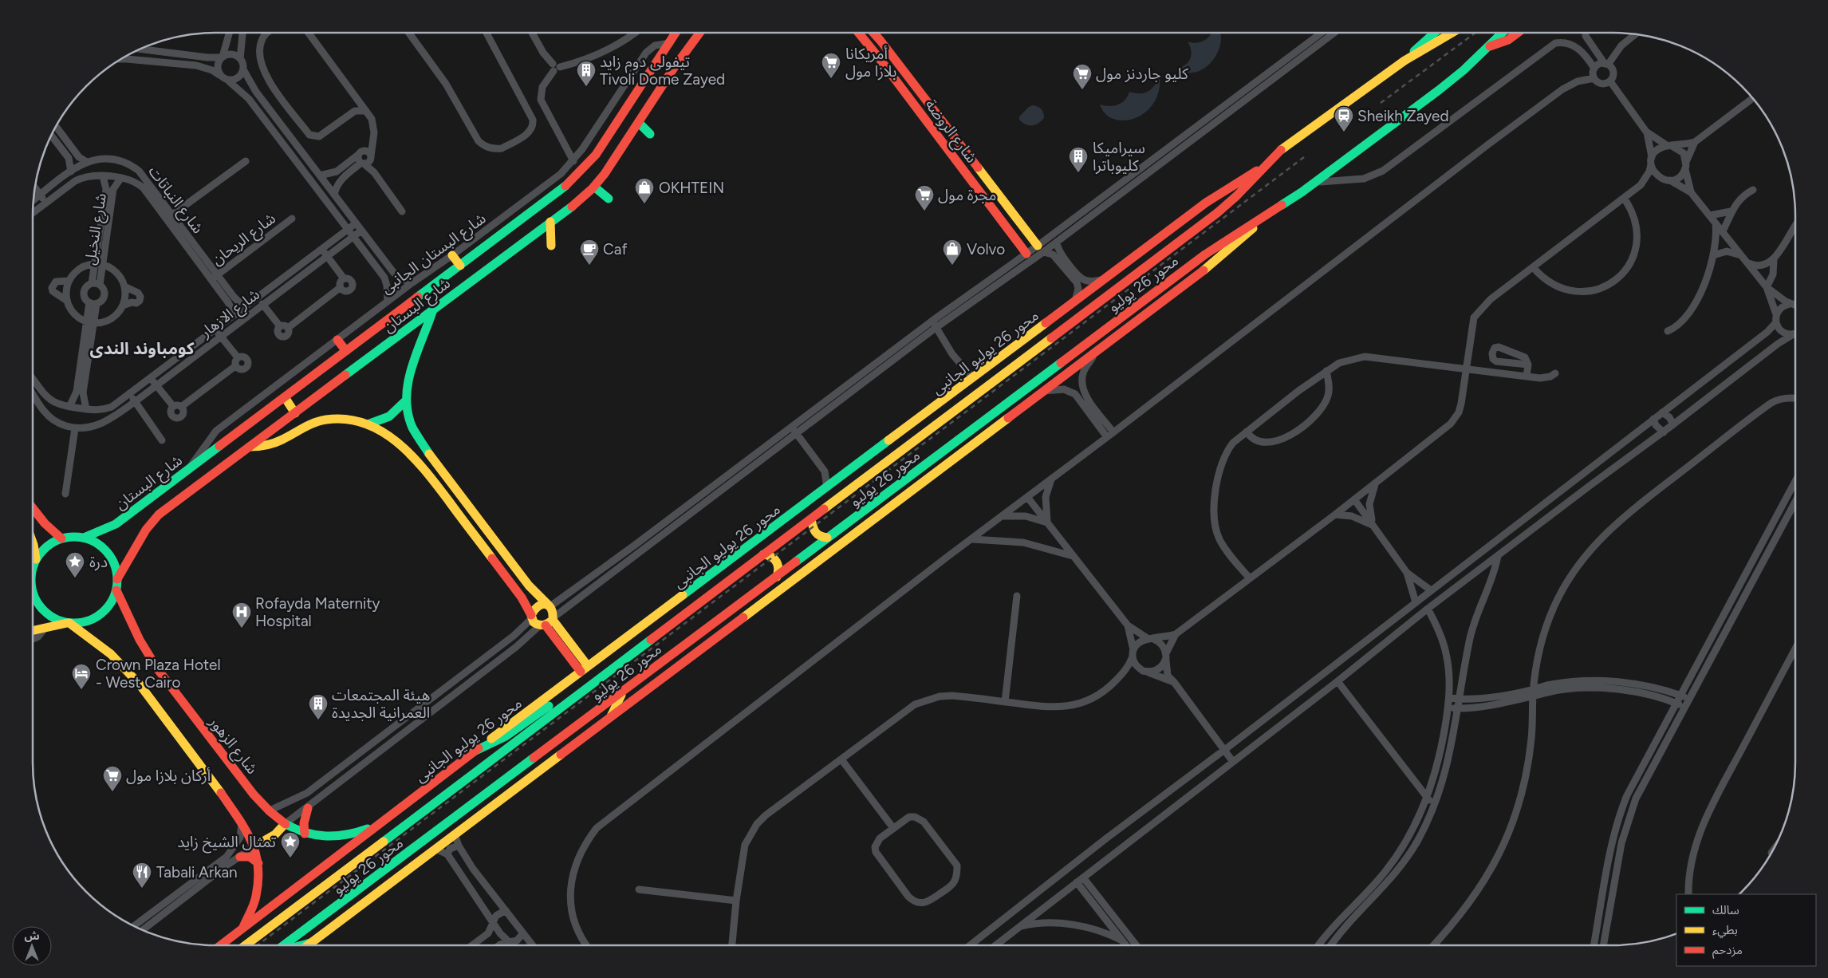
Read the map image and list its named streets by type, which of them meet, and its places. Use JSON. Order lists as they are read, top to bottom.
{
  "streets": {
    "main road": [
      "شارع الروضة",
      "محور 26 يوليو",
      "شارع البستان",
      "محور 26 يوليو الجانبى",
      "شارع الزهور"
    ],
    "street": [
      "شارع النباتات",
      "شارع النخيل",
      "شارع الريحان",
      "شارع البستان الجانبى",
      "شارع الازهار"
    ]
  },
  "crossings": [
    ["شارع النباتات", "شارع النخيل"],
    ["شارع النباتات", "شارع الريحان"],
    ["شارع النباتات", "شارع الازهار"],
    ["شارع البستان الجانبى", "شارع البستان"],
    ["محور 26 يوليو", "محور 26 يوليو الجانبى"],
    ["محور 26 يوليو الجانبى", "شارع الزهور"]
  ],
  "districts": ["كومباوند الندى"],
  "places": {
    "supermarket": [
      "أمريكانا بلازا مول",
      "كليو جاردنز مول",
      "مجرة مول",
      "أركان بلازا مول"
    ],
    "building": ["تيفولى دوم زايد Tivoli Dome Zayed", "سيراميكا كليوباترا", "هيئة المجتمعات العمرانية الجديدة"],
    "station": ["Sheikh Zayed"],
    "shop": ["OKHTEIN", "Volvo"],
    "cafe": ["Caf"],
    "place": ["درة", "تمثال الشيخ زايد"],
    "hospital": ["Rofayda Maternity Hospital"],
    "hotel": ["Crown Plaza Hotel - West Cairo"],
    "restaurant": ["Tabali Arkan"]
  },
  "legend": ["سالك", "بطيء", "مزدحم"],
  "north": "top"
}
